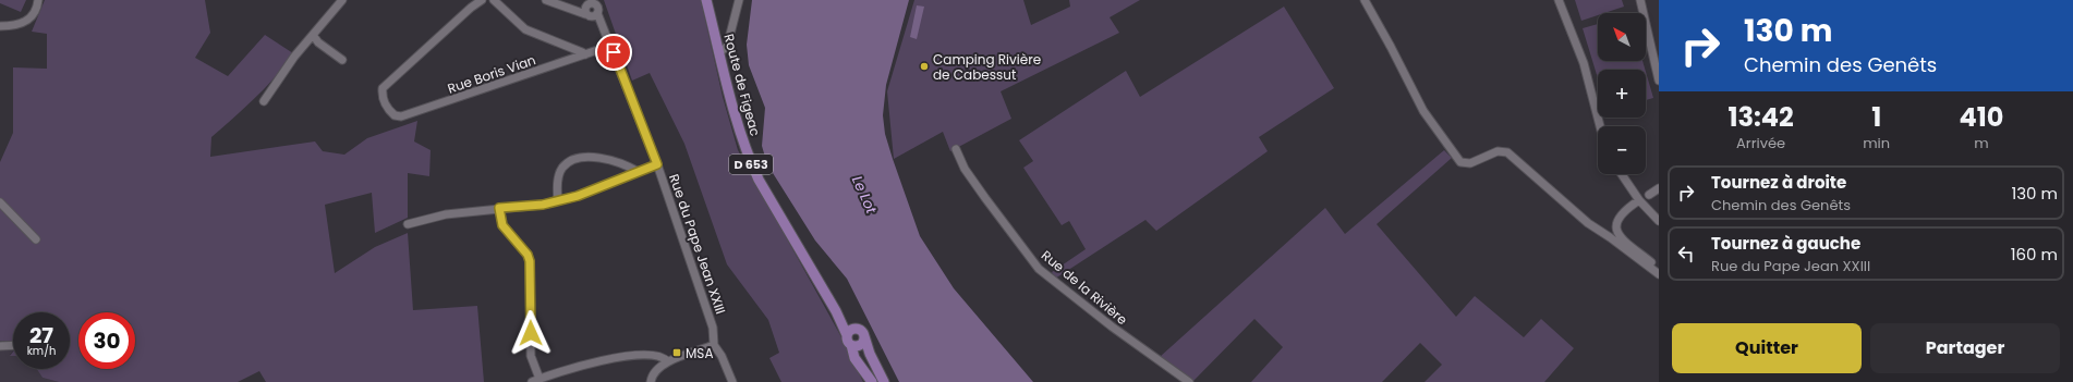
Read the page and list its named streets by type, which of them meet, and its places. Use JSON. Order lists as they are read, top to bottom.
{
  "streets": {
    "main road": ["Route de Figeac", "D 653"],
    "street": ["Rue Boris Vian", "Rue du Pape Jean XXIII", "Rue de la Rivière"]
  },
  "crossings": [
    ["Rue Boris Vian", "Rue du Pape Jean XXIII"]
  ],
  "water": ["Le Lot"],
  "places": {
    "other": ["Camping Rivière de Cabessut"],
    "transit": ["MSA"]
  },
  "north": "top left",
  "page": {
    "turn": ["130 m", "Chemin des Genêts"],
    "map_buttons": ["+", "−"],
    "eta": [
      "13:42",
      "Arrivée",
      "1",
      "min",
      "410",
      "m"
    ],
    "list": [
      {
        "name": "Tournez à droite",
        "note": "Chemin des Genêts",
        "value": "130 m"
      },
      {
        "name": "Tournez à gauche",
        "note": "Rue du Pape Jean XXIII",
        "value": "160 m"
      }
    ],
    "speed": "27 km/h",
    "limit": "30",
    "buttons": ["Quitter", "Partager"]
  }
}
